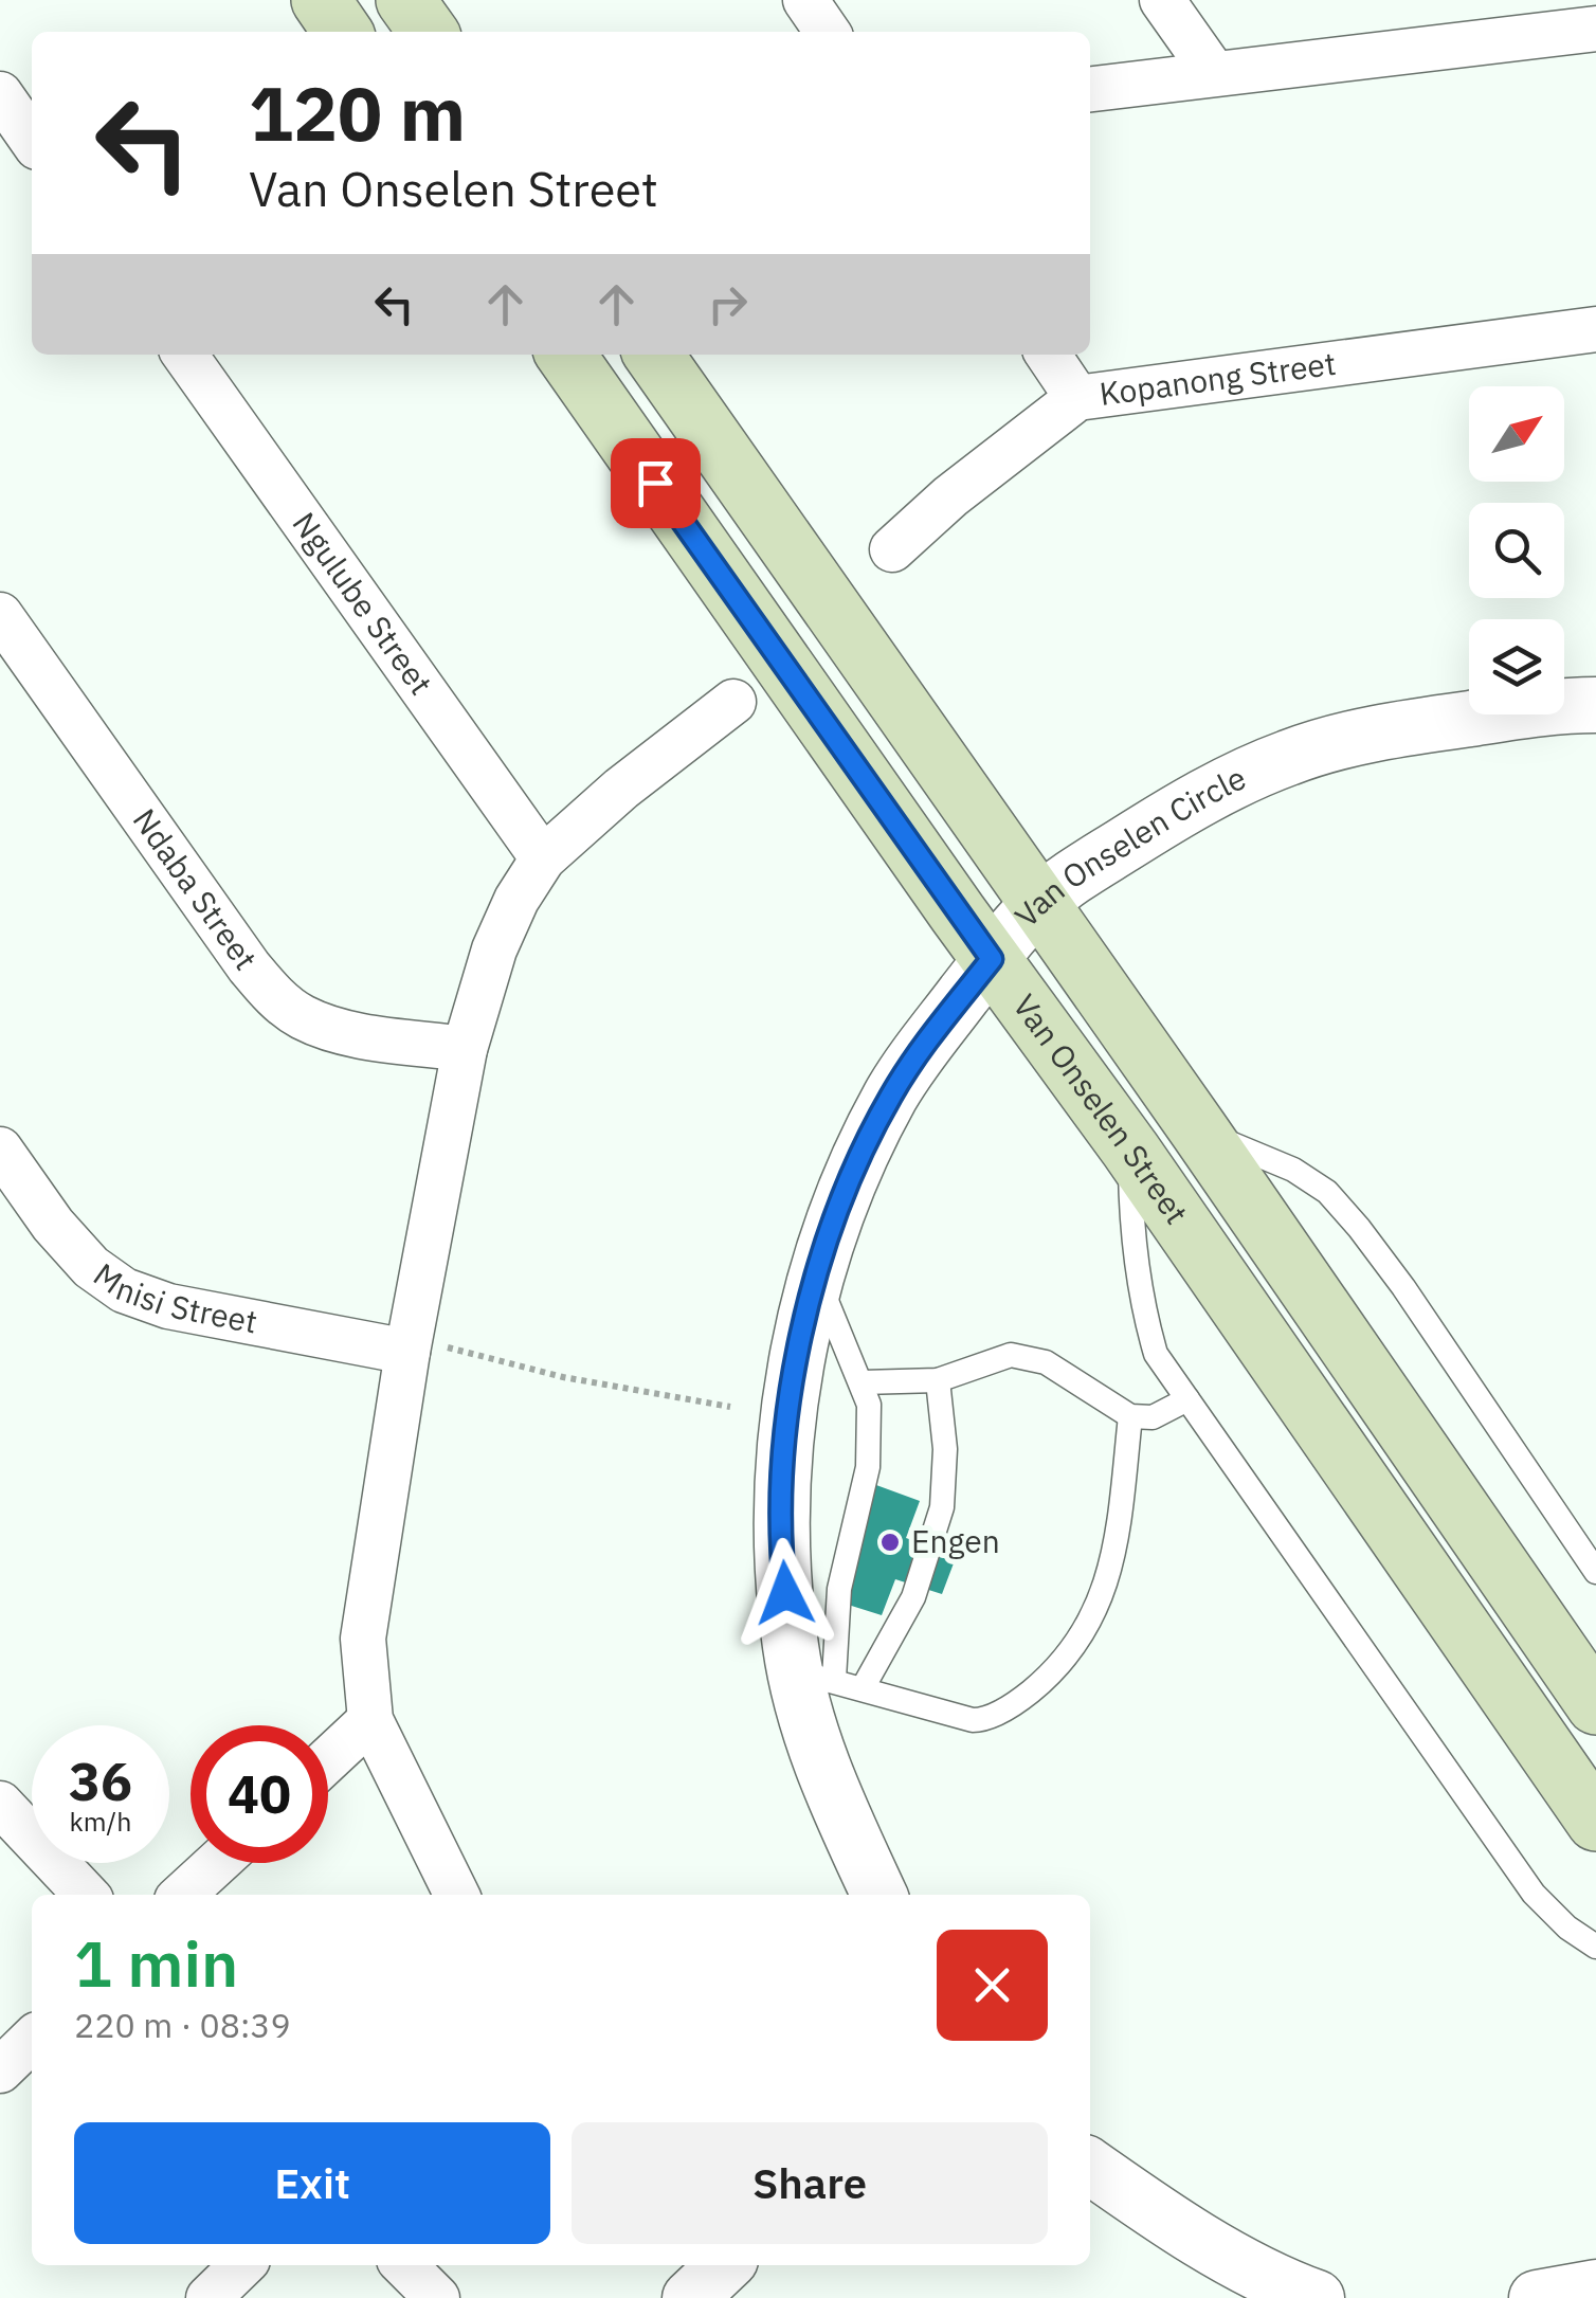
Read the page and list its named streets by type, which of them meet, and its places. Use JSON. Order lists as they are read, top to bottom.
{
  "streets": {
    "main road": ["Van Onselen Street"],
    "street": [
      "Kopanong Street",
      "Ngulube Street",
      "Van Onselen Circle",
      "Ndaba Street",
      "Mnisi Street"
    ]
  },
  "crossings": [
    ["Van Onselen Circle", "Van Onselen Street"]
  ],
  "places": ["Engen"],
  "north": "top right",
  "page": {
    "turn": ["120 m", "Van Onselen Street"],
    "speed": "36 km/h",
    "limit": "40",
    "heading": ["1 min", "220 m · 08:39"],
    "buttons": ["Exit", "Share"]
  }
}
